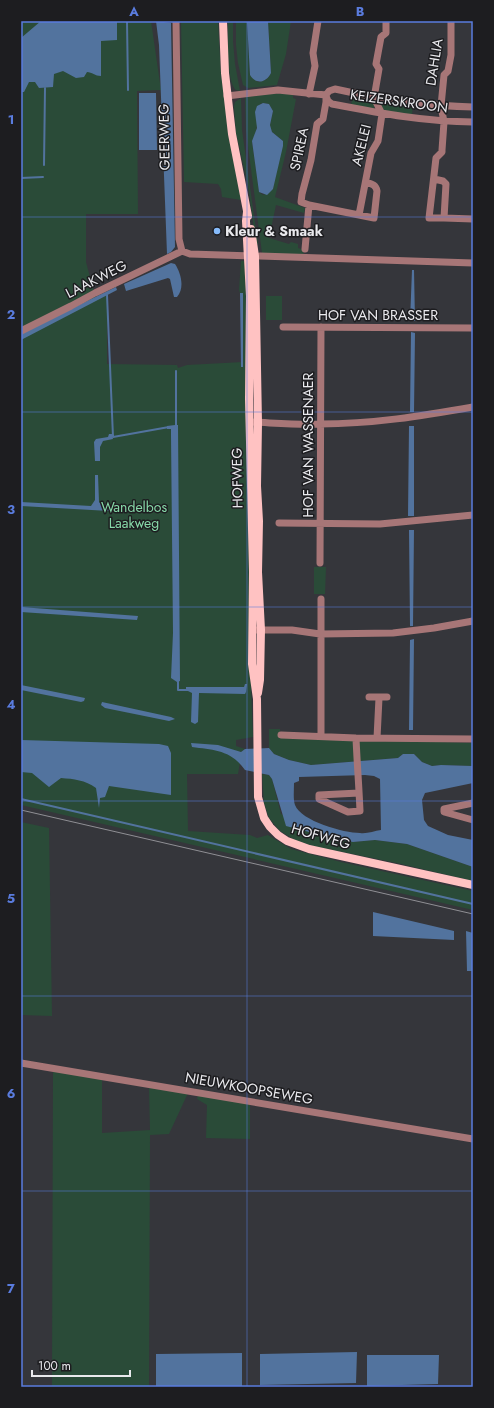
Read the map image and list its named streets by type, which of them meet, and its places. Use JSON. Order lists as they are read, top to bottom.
{
  "streets": {
    "main road": ["HOFWEG"],
    "street": [
      "DAHLIA",
      "KEIZERSKROON",
      "GEERWEG",
      "AKELEI",
      "SPIREA",
      "LAAKWEG",
      "HOF VAN BRASSER",
      "HOF VAN WASSENAER",
      "NIEUWKOOPSEWEG"
    ]
  },
  "crossings": [
    ["DAHLIA", "KEIZERSKROON"],
    ["KEIZERSKROON", "AKELEI"],
    ["KEIZERSKROON", "SPIREA"],
    ["GEERWEG", "LAAKWEG"],
    ["HOF VAN BRASSER", "HOF VAN WASSENAER"]
  ],
  "parks": ["Wandelbos Laakweg"],
  "places": ["Kleur & Smaak"],
  "scale_bar": "100 m",
  "grid": {
    "columns": ["A", "B"],
    "rows": [
      "1",
      "2",
      "3",
      "4",
      "5",
      "6",
      "7"
    ]
  }
}
